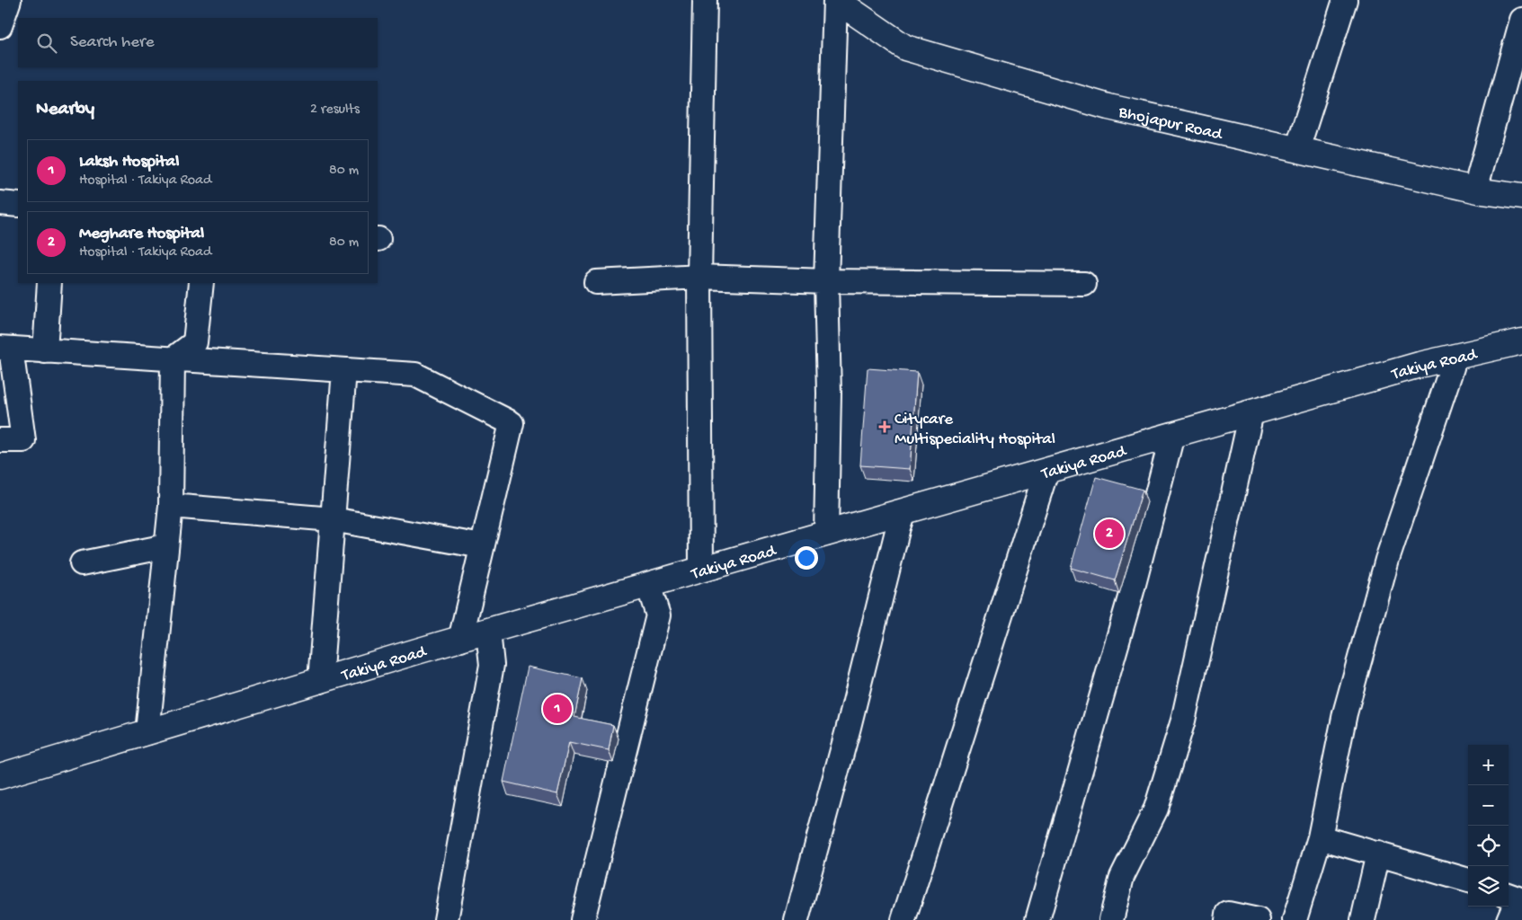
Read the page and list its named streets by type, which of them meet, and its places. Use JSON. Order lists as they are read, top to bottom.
{
  "streets": {
    "main road": ["Bhojapur Road", "Takiya Road"]
  },
  "places": {
    "health": ["Citycare Multispeciality Hospital"]
  },
  "page": {
    "search": "Search here",
    "heading": ["Nearby", "2 results"],
    "list": [
      {
        "mark": "1",
        "name": "Laksh Hospital",
        "note": "Hospital · Takiya Road",
        "value": "80 m"
      },
      {
        "mark": "2",
        "name": "Meghare Hospital",
        "note": "Hospital · Takiya Road",
        "value": "80 m"
      }
    ],
    "pins": ["2", "1"],
    "map_buttons": ["+", "−"]
  }
}
